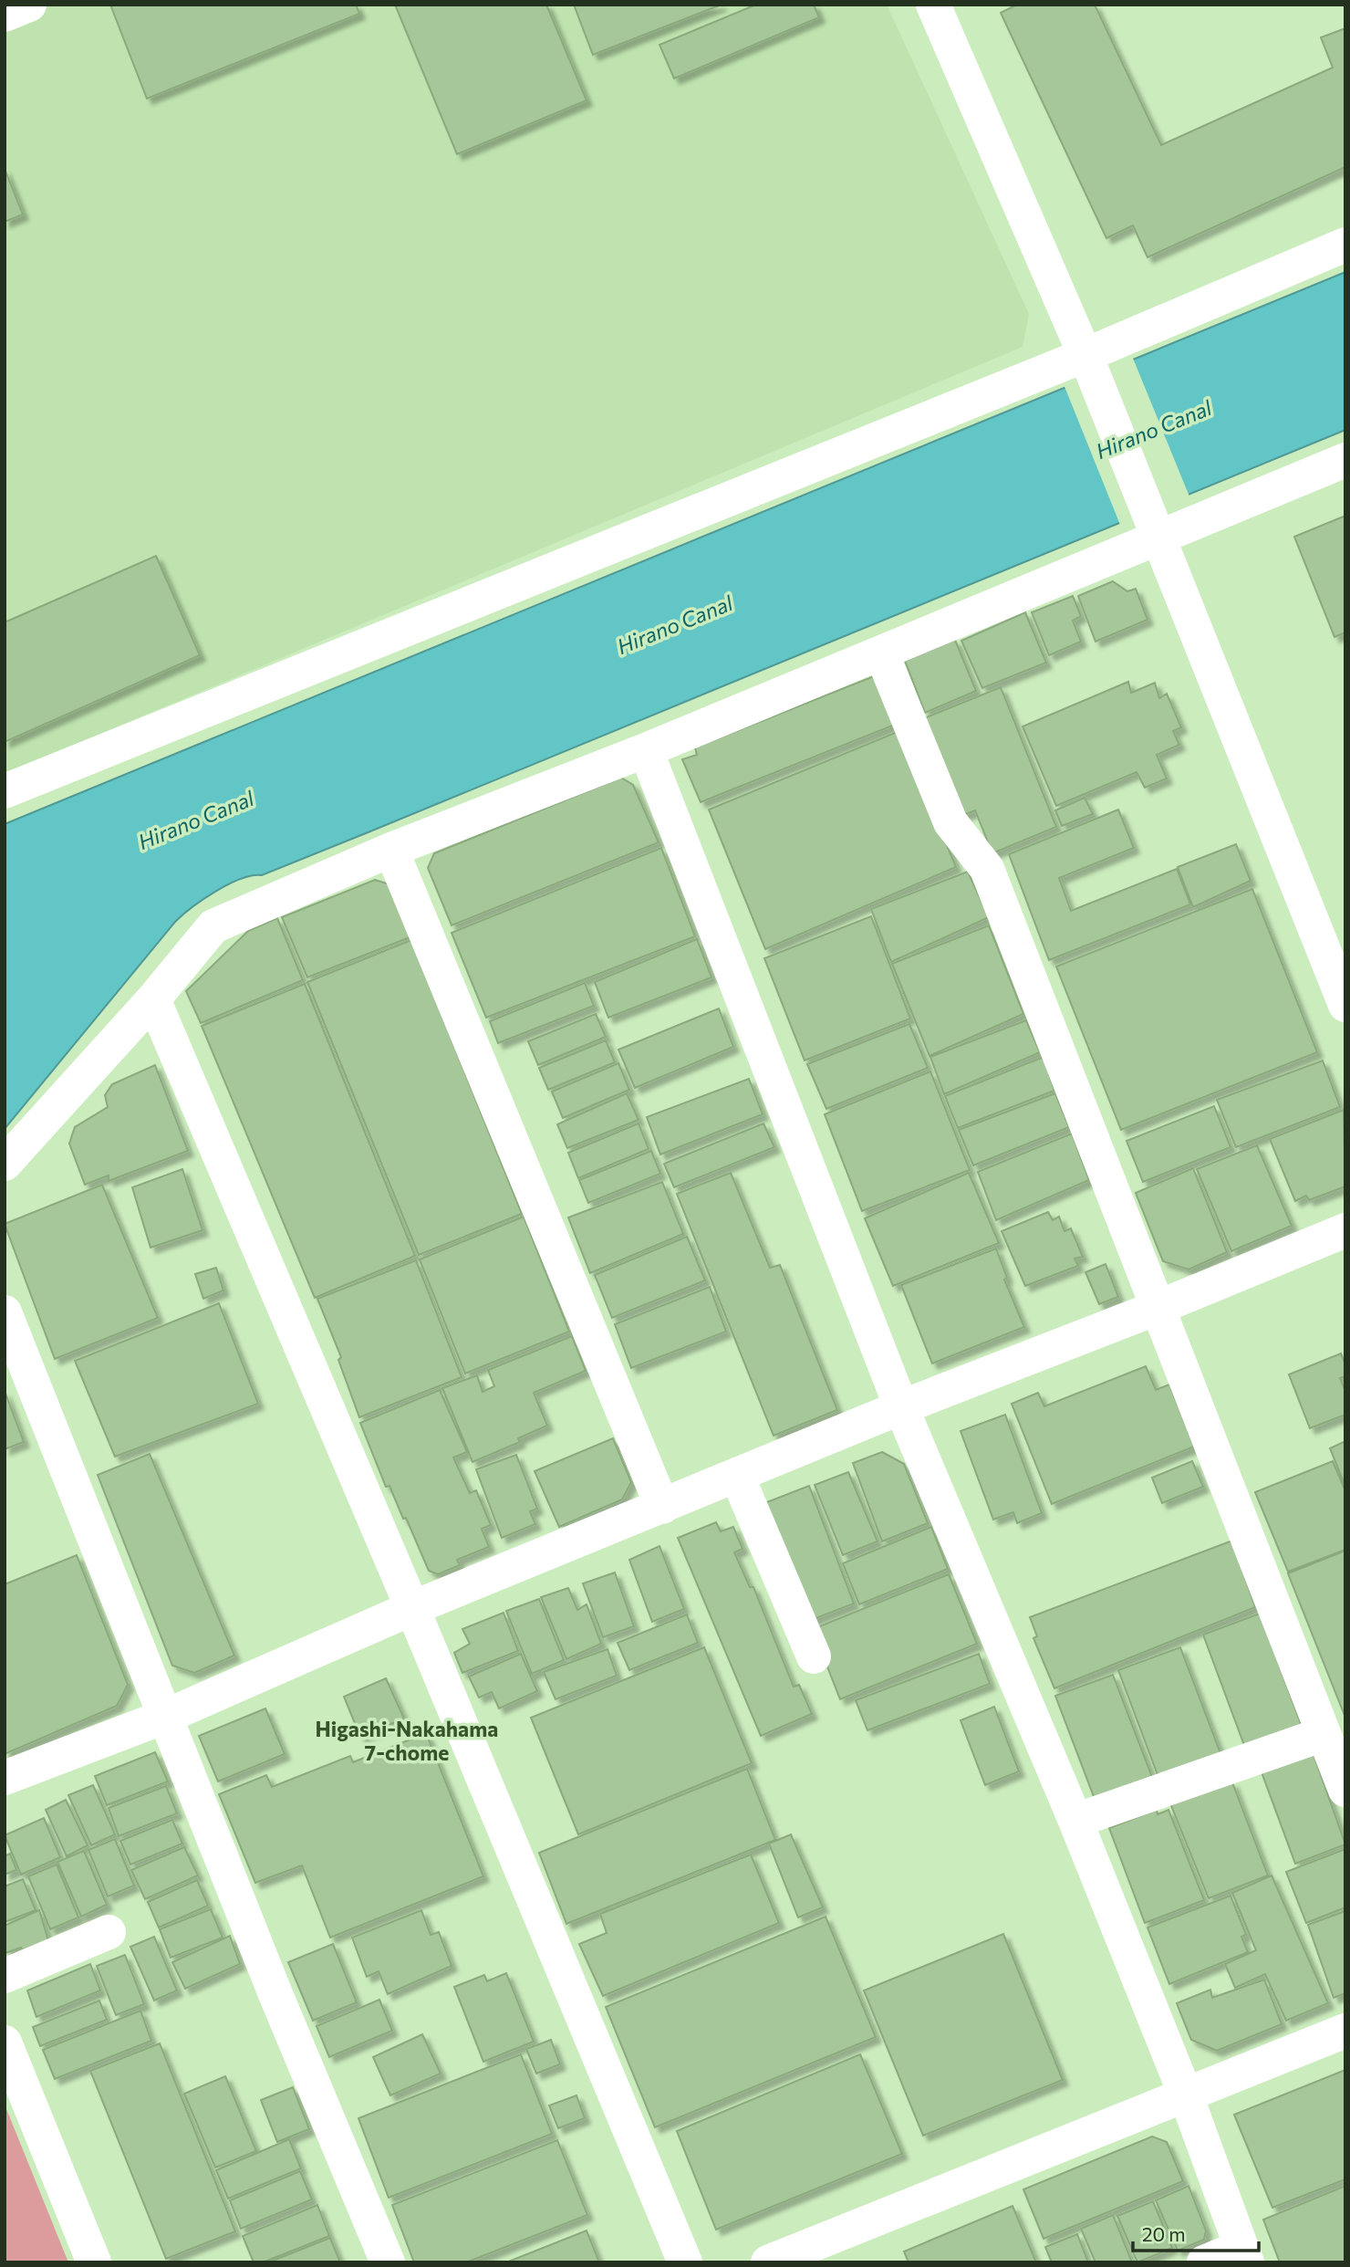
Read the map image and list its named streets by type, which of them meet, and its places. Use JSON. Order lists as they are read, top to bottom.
{
  "districts": ["Higashi-Nakahama 7-chome"],
  "water": ["Hirano Canal"],
  "scale_bar": "20 m"
}
